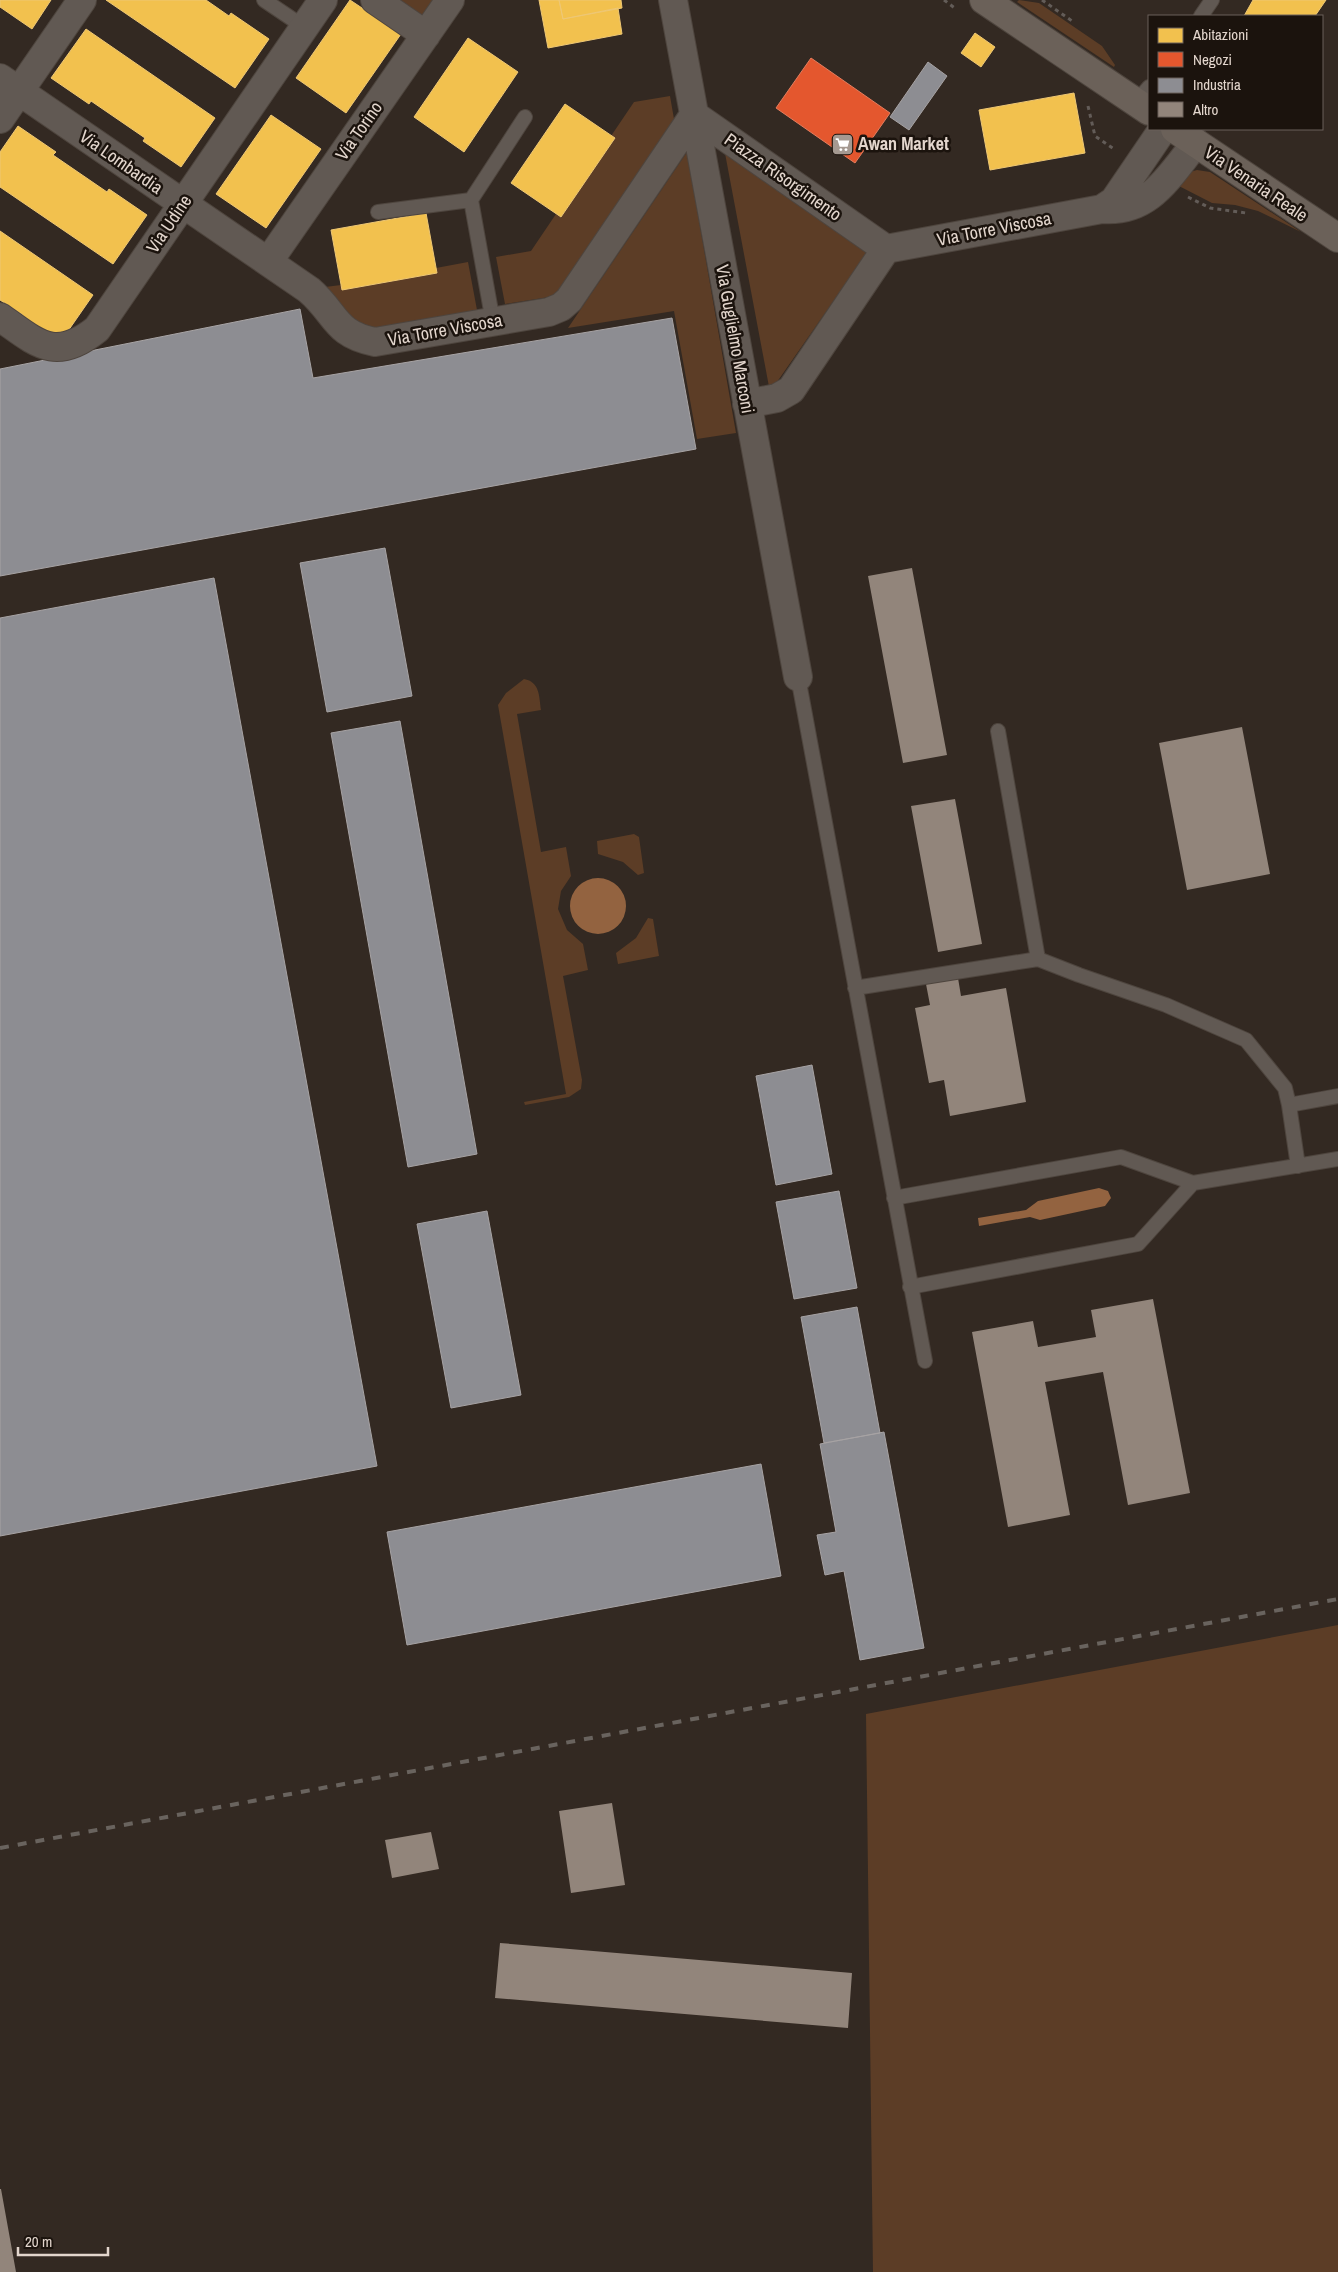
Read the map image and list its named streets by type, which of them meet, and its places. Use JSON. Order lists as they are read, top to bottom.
{
  "streets": {
    "street": [
      "Via Torino",
      "Via Lombardia",
      "Piazza Risorgimento",
      "Via Venaria Reale",
      "Via Udine",
      "Via Torre Viscosa",
      "Via Guglielmo Marconi"
    ]
  },
  "crossings": [
    ["Via Torino", "Via Lombardia"],
    ["Via Torino", "Via Torre Viscosa"],
    ["Via Lombardia", "Via Udine"],
    ["Via Lombardia", "Via Torre Viscosa"],
    ["Piazza Risorgimento", "Via Torre Viscosa"],
    ["Piazza Risorgimento", "Via Guglielmo Marconi"],
    ["Via Venaria Reale", "Via Torre Viscosa"],
    ["Via Torre Viscosa", "Via Guglielmo Marconi"]
  ],
  "places": {
    "supermarket": ["Awan Market"]
  },
  "legend": [
    "Abitazioni",
    "Negozi",
    "Industria",
    "Altro"
  ],
  "scale_bar": "20 m"
}
